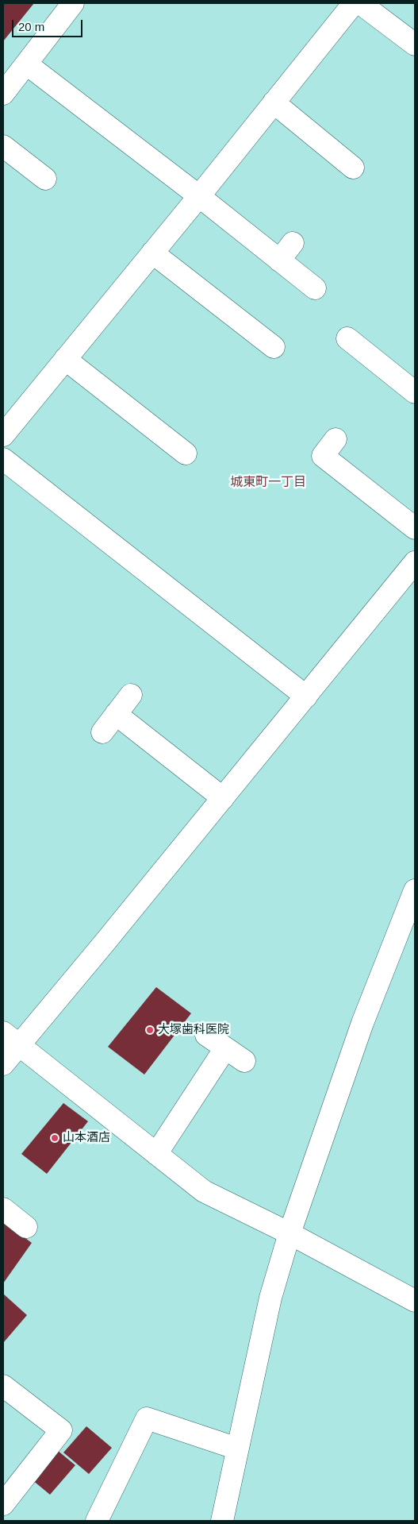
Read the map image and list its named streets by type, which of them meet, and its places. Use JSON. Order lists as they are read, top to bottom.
{
  "districts": ["城東町一丁目"],
  "places": ["大塚歯科医院", "山本酒店"],
  "scale_bar": "20 m"
}
